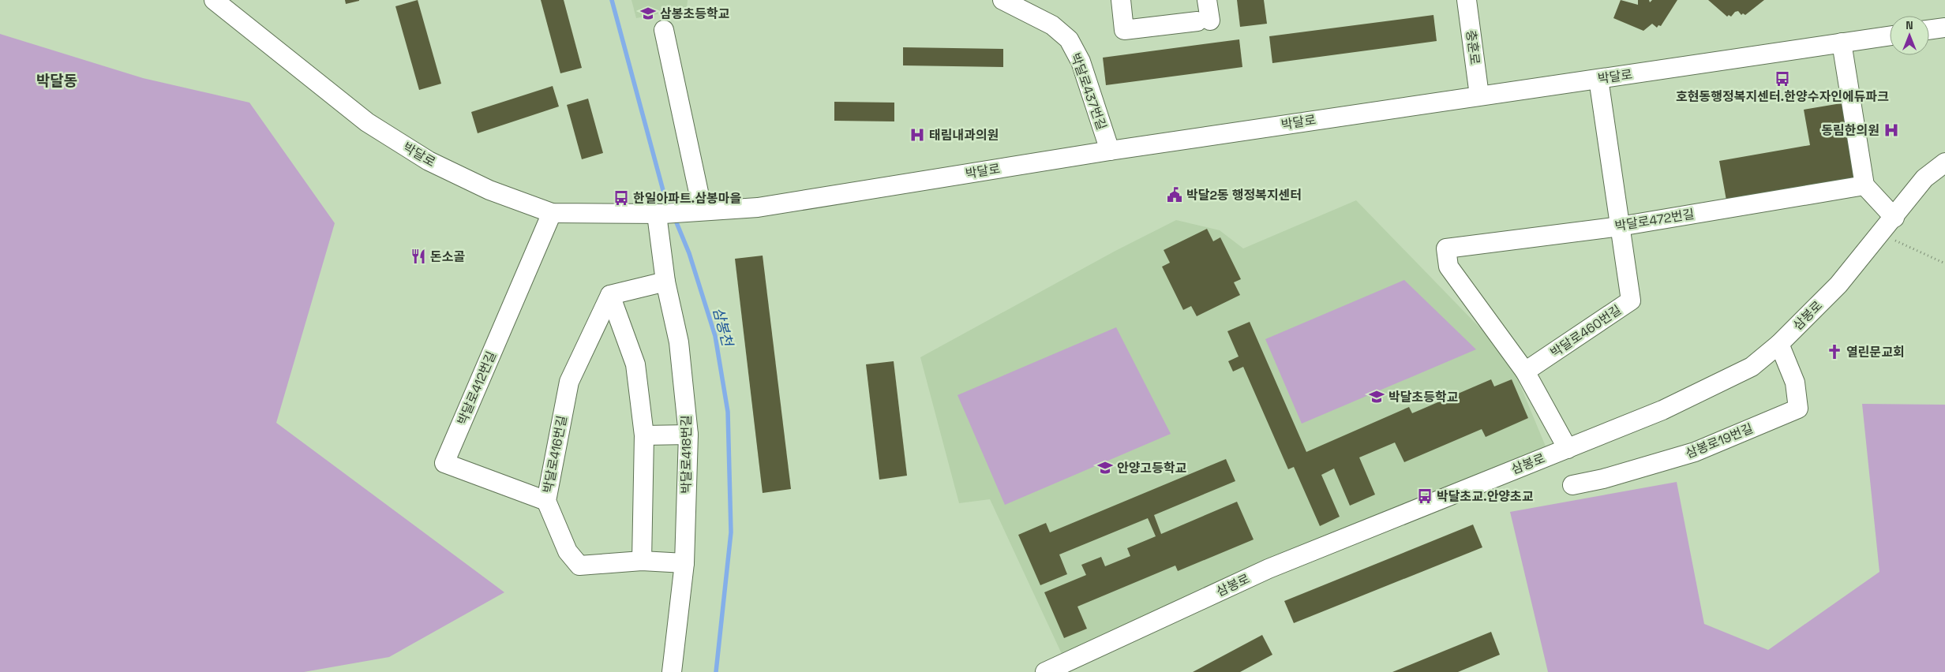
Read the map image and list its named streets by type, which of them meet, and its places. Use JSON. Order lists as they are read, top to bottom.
{
  "streets": {
    "street": [
      "충훈로",
      "박달로",
      "박달로437번길",
      "박달로472번길",
      "삼봉로",
      "박달로460번길",
      "박달로412번길",
      "삼봉로19번길",
      "박달로416번길",
      "박달로418번길"
    ]
  },
  "crossings": [
    ["충훈로", "박달로"],
    ["박달로", "박달로437번길"],
    ["박달로", "박달로460번길"],
    ["박달로", "박달로412번길"],
    ["박달로", "박달로418번길"],
    ["박달로472번길", "박달로460번길"],
    ["삼봉로", "삼봉로19번길"],
    ["박달로412번길", "박달로416번길"],
    ["박달로416번길", "박달로418번길"]
  ],
  "districts": ["박달동"],
  "water": ["삼봉천"],
  "places": {
    "school or university": ["삼봉초등학교", "박달초등학교", "안양고등학교"],
    "bus stop": ["호현동행정복지센터.한양수자인에듀파크", "한일아파트.삼봉마을", "박달초교.안양초교"],
    "hospital": ["동림한의원", "태림내과의원"],
    "public building": ["박달2동 행정복지센터"],
    "restaurant": ["돈소골"],
    "church": ["열린문교회"]
  },
  "north": "top"
}
